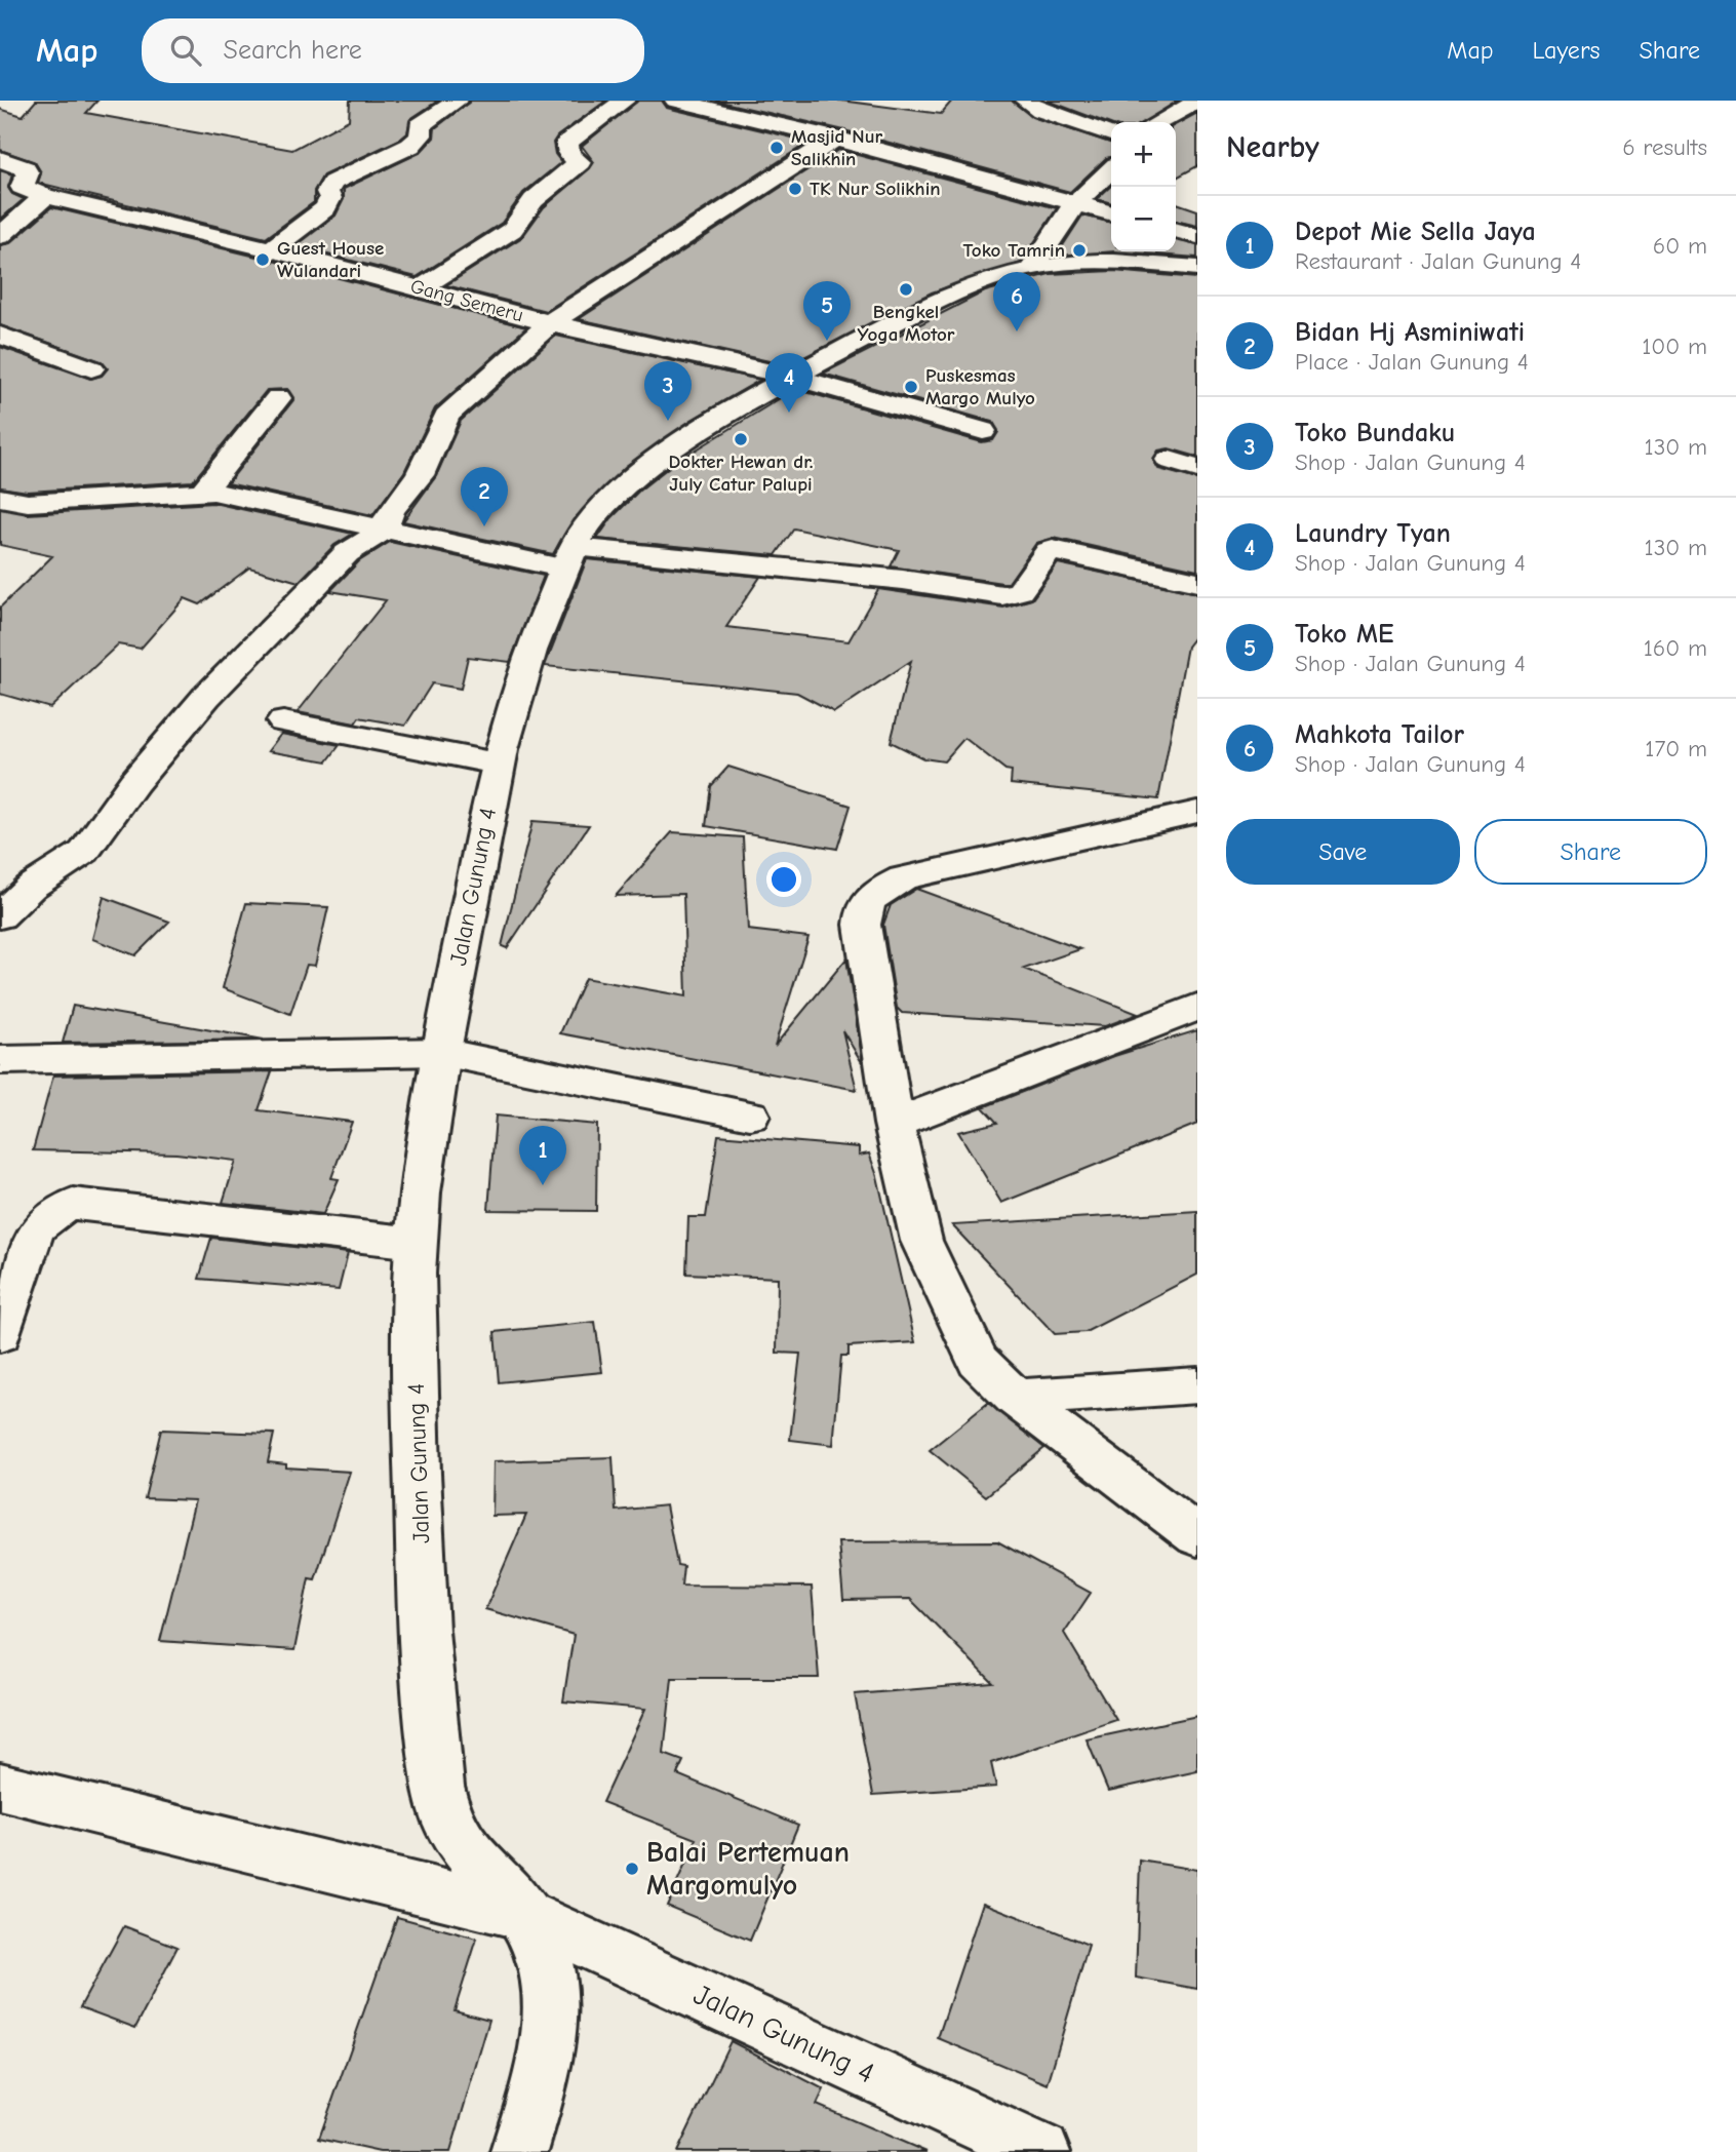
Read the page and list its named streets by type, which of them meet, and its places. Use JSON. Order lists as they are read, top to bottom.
{
  "streets": {
    "street": ["Gang Semeru", "Jalan Gunung 4"]
  },
  "crossings": [
    ["Gang Semeru", "Jalan Gunung 4"]
  ],
  "places": [
    "Masjid Nur Salikhin",
    "TK Nur Solikhin",
    "Toko Tamrin",
    "Guest House Wulandari",
    "Bengkel Yoga Motor",
    "Puskesmas Margo Mulyo",
    "Dokter Hewan dr. July Catur Palupi",
    "Balai Pertemuan Margomulyo"
  ],
  "page": {
    "header": "Map",
    "search": "Search here",
    "nav": ["Map", "Layers", "Share"],
    "heading": ["Nearby", "6 results"],
    "map_buttons": ["+", "−"],
    "list": [
      {
        "mark": "1",
        "name": "Depot Mie Sella Jaya",
        "note": "Restaurant · Jalan Gunung 4",
        "value": "60 m"
      },
      {
        "mark": "2",
        "name": "Bidan Hj Asminiwati",
        "note": "Place · Jalan Gunung 4",
        "value": "100 m"
      },
      {
        "mark": "3",
        "name": "Toko Bundaku",
        "note": "Shop · Jalan Gunung 4",
        "value": "130 m"
      },
      {
        "mark": "4",
        "name": "Laundry Tyan",
        "note": "Shop · Jalan Gunung 4",
        "value": "130 m"
      },
      {
        "mark": "5",
        "name": "Toko ME",
        "note": "Shop · Jalan Gunung 4",
        "value": "160 m"
      },
      {
        "mark": "6",
        "name": "Mahkota Tailor",
        "note": "Shop · Jalan Gunung 4",
        "value": "170 m"
      }
    ],
    "pins": [
      "6",
      "5",
      "4",
      "3",
      "2",
      "1"
    ],
    "buttons": ["Save", "Share"]
  }
}
